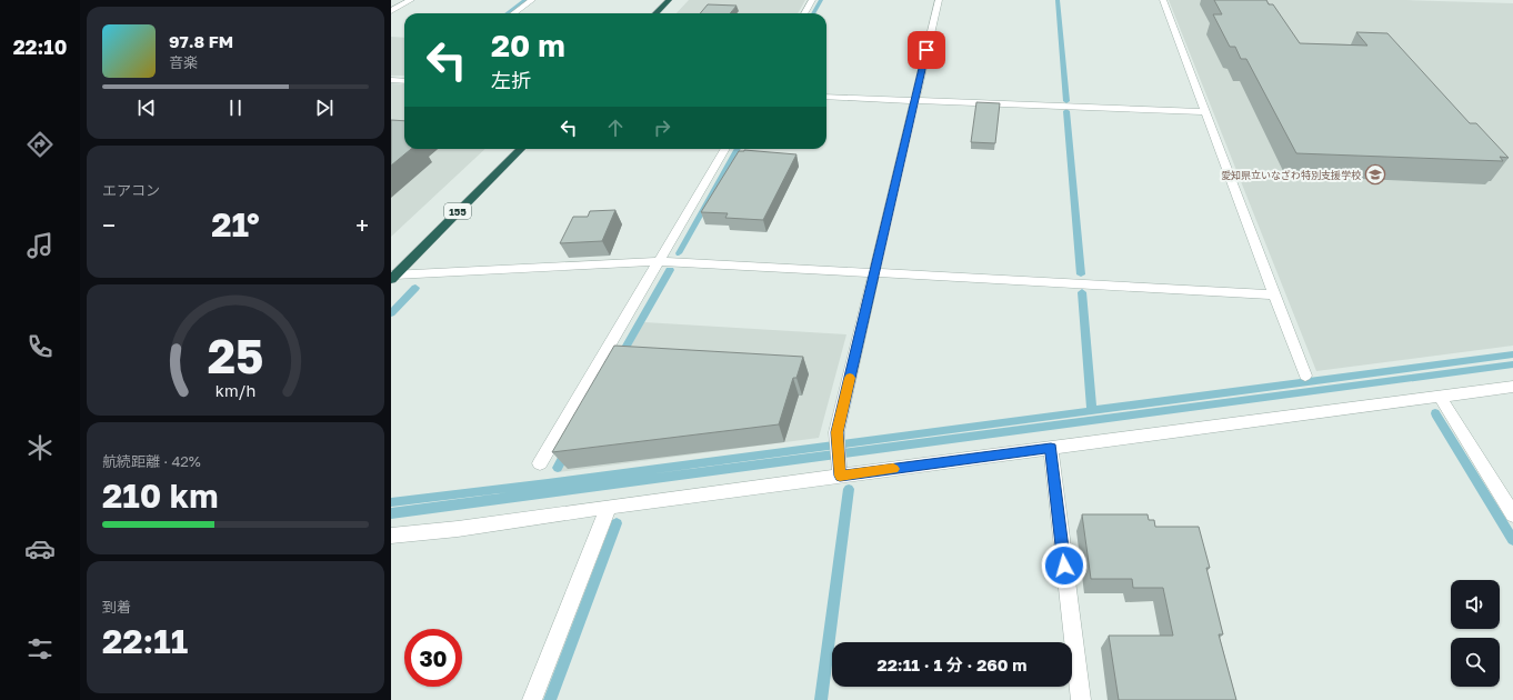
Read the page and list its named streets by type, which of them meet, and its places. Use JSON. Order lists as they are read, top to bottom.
{
  "streets": {
    "highway": ["155"]
  },
  "places": {
    "school or university": ["愛知県立いなざわ特別支援学校"]
  },
  "page": {
    "tabs": "22:10",
    "turn": ["20 m", "左折"],
    "song": ["97.8 FM", "音楽"],
    "tile": [
      "エアコン",
      ["航続距離 · 42%", "210 km"],
      ["到着", "22:11"]
    ],
    "heat": ["−", "21°", "+"],
    "limit": "30",
    "trip": "22:11 · 1 分 · 260 m",
    "gauge": ["25", "km/h"]
  }
}
